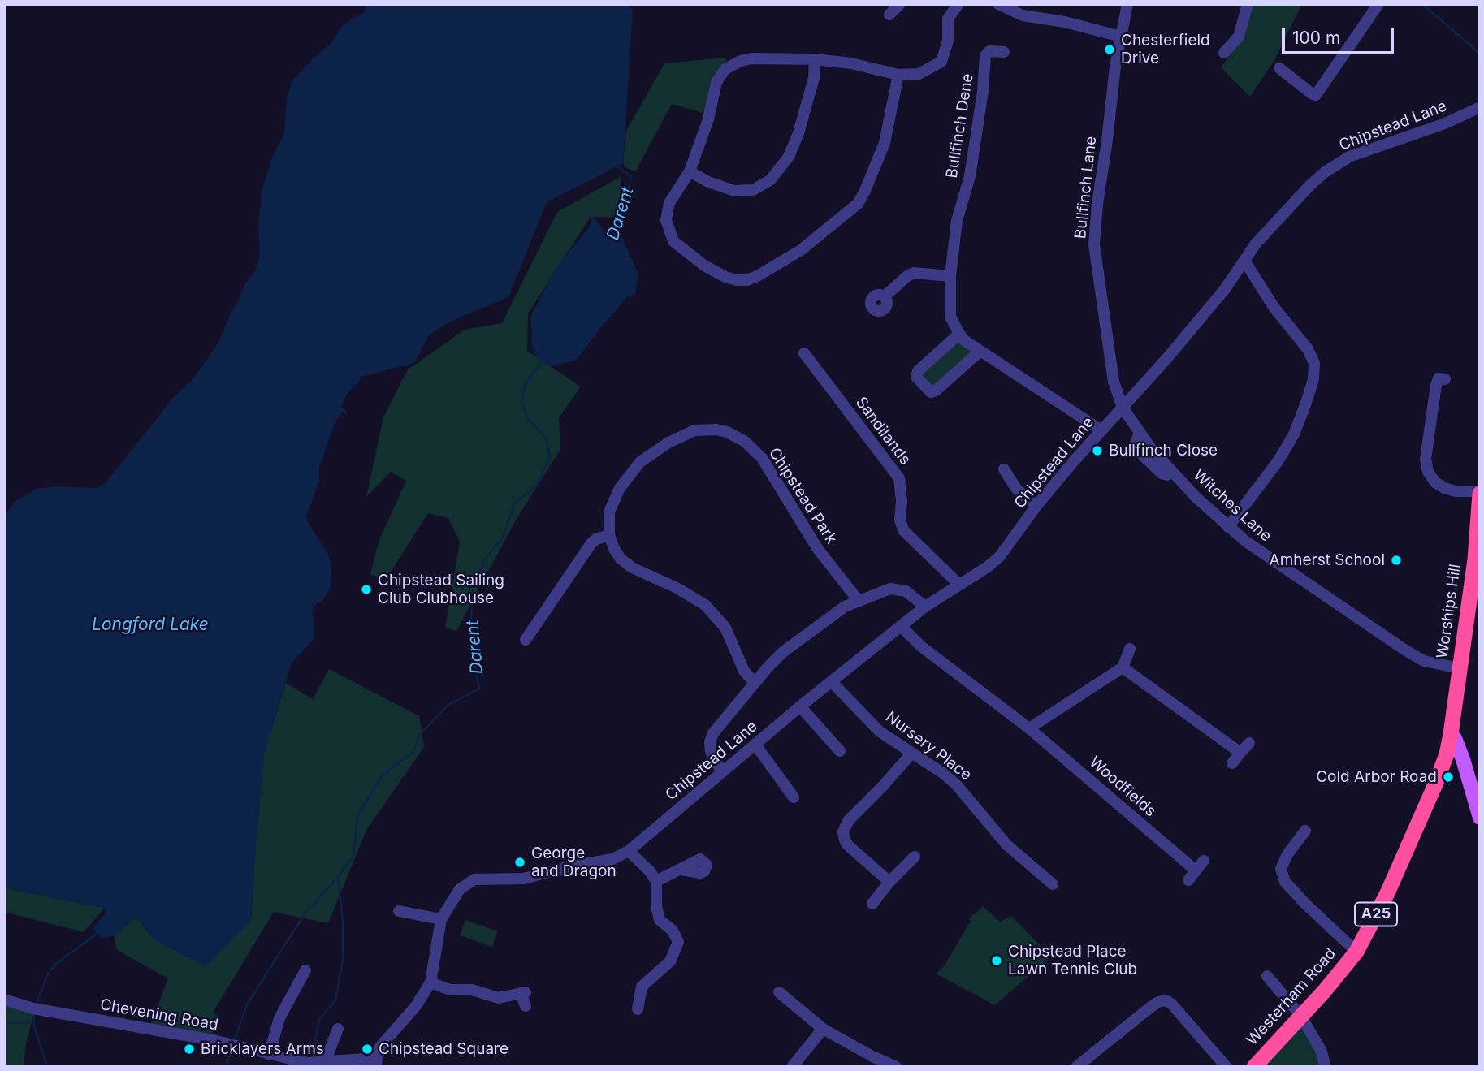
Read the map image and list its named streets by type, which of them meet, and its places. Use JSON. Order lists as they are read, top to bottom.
{
  "streets": {
    "highway": ["Worships Hill", "A25", "Westerham Road"],
    "street": [
      "Bullfinch Dene",
      "Chipstead Lane",
      "Bullfinch Lane",
      "Sandilands",
      "Chipstead Park",
      "Witches Lane",
      "Nursery Place",
      "Woodfields",
      "Chevening Road"
    ]
  },
  "crossings": [
    ["Chipstead Lane", "Bullfinch Lane"],
    ["Chipstead Lane", "Sandilands"],
    ["Chipstead Lane", "Witches Lane"],
    ["Chipstead Lane", "Nursery Place"],
    ["Chipstead Lane", "Woodfields"],
    ["Bullfinch Lane", "Witches Lane"],
    ["Witches Lane", "Worships Hill"],
    ["Worships Hill", "Westerham Road"]
  ],
  "water": ["Darent", "Longford Lake"],
  "places": [
    "Chesterfield Drive",
    "Bullfinch Close",
    "Amherst School",
    "Chipstead Sailing Club Clubhouse",
    "Cold Arbor Road",
    "George and Dragon",
    "Chipstead Place Lawn Tennis Club",
    "Bricklayers Arms",
    "Chipstead Square"
  ],
  "scale_bar": "100 m"
}
